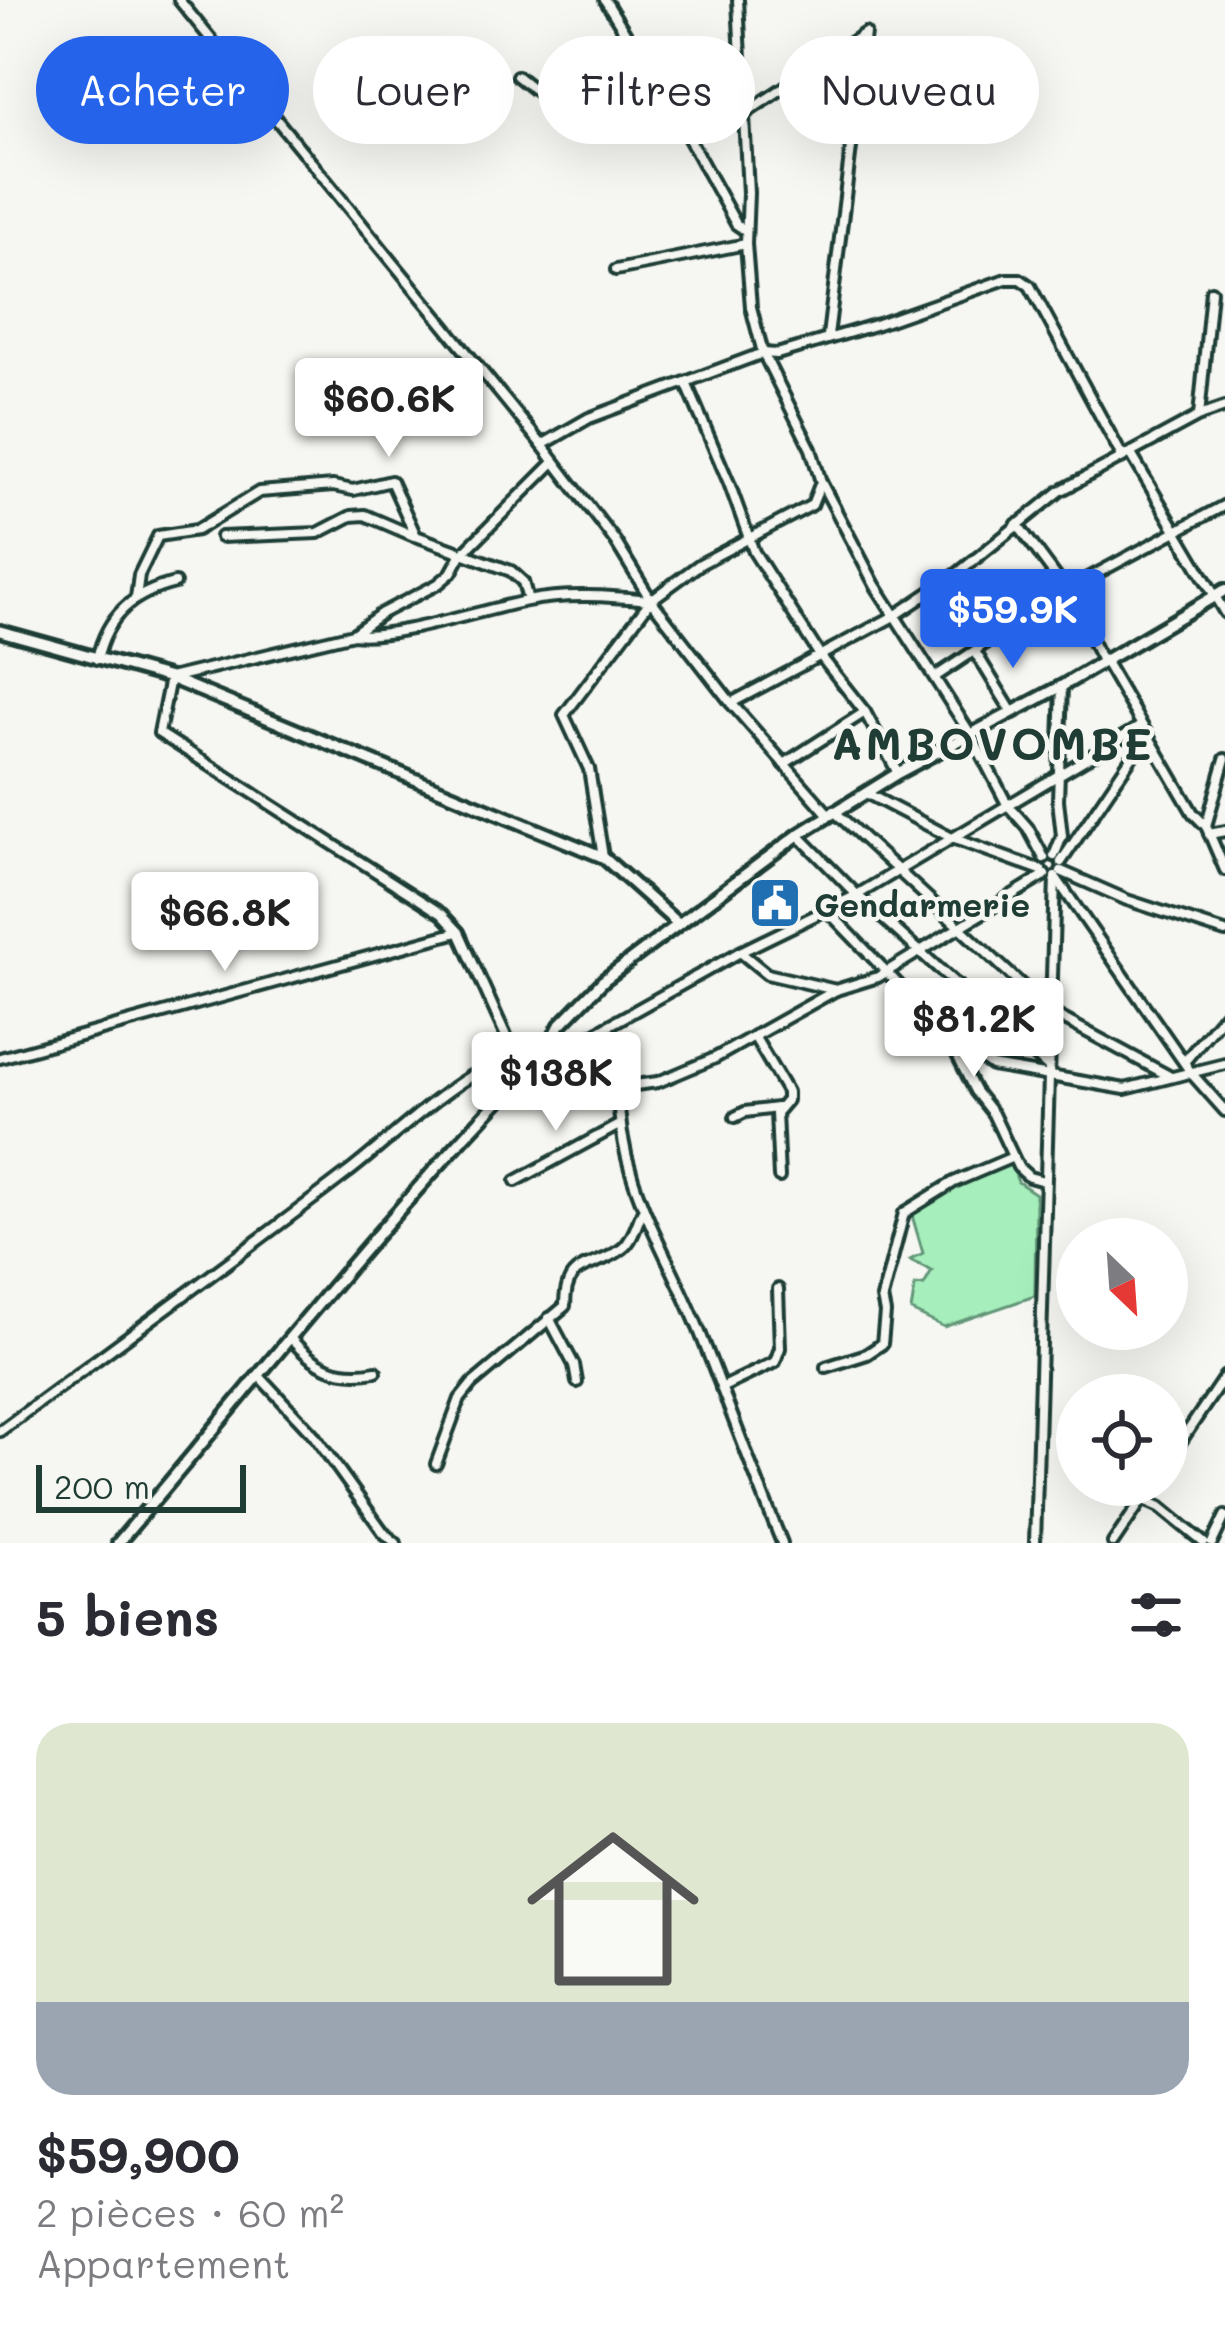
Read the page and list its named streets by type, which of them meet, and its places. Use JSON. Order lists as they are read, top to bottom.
{
  "districts": ["AMBOVOMBE"],
  "places": {
    "public building": ["Gendarmerie"]
  },
  "scale_bar": "200 m",
  "north": "bottom right",
  "page": {
    "chip": [
      "Acheter",
      "Louer",
      "Filtres",
      "Nouveau"
    ],
    "price": [
      "$60.6K",
      "$59.9K",
      "$66.8K",
      "$81.2K",
      "$138K"
    ],
    "scale": "200 m",
    "heading": "5 biens",
    "list": [
      {
        "name": "$59,900",
        "note": "2 pièces · 60 m² · Appartement"
      }
    ]
  }
}
